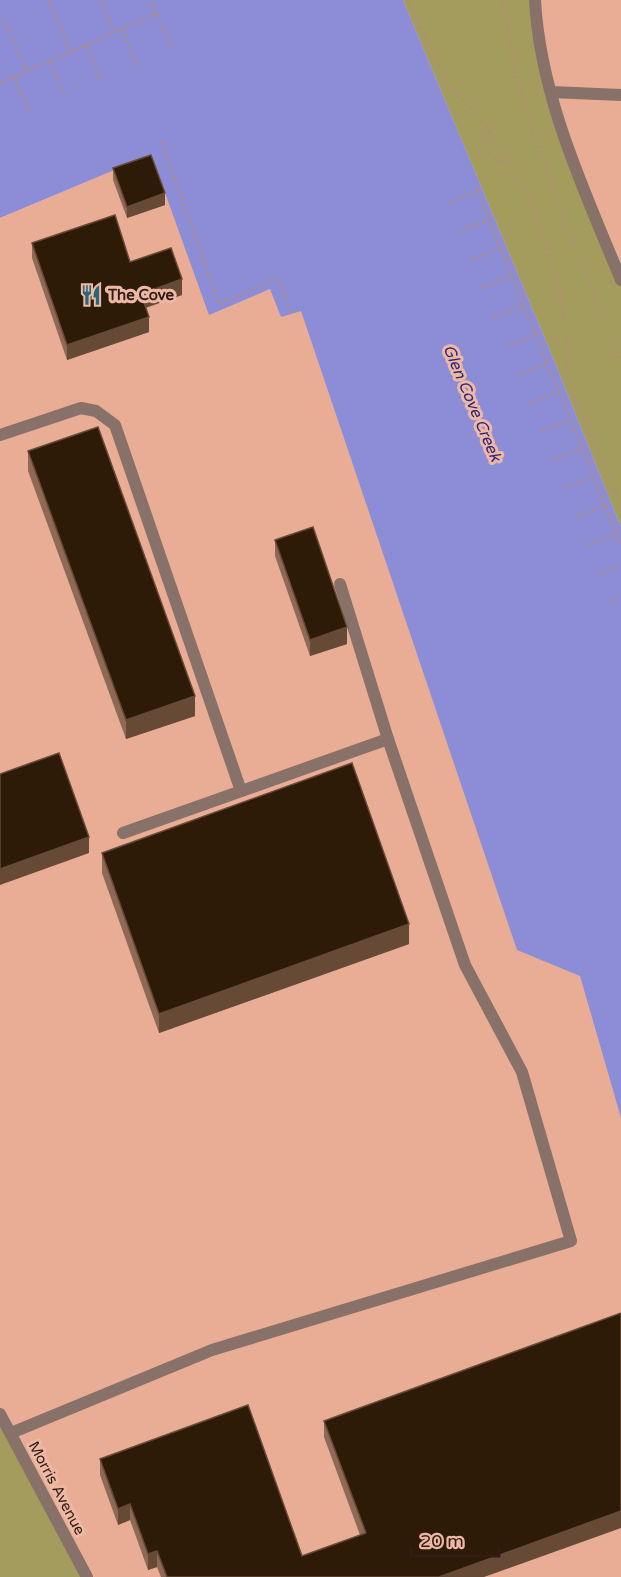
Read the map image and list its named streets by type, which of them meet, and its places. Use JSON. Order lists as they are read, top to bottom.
{
  "streets": {
    "street": ["Morris Avenue"]
  },
  "water": ["Glen Cove Creek"],
  "places": {
    "restaurant": ["The Cove"]
  },
  "scale_bar": "20 m"
}
